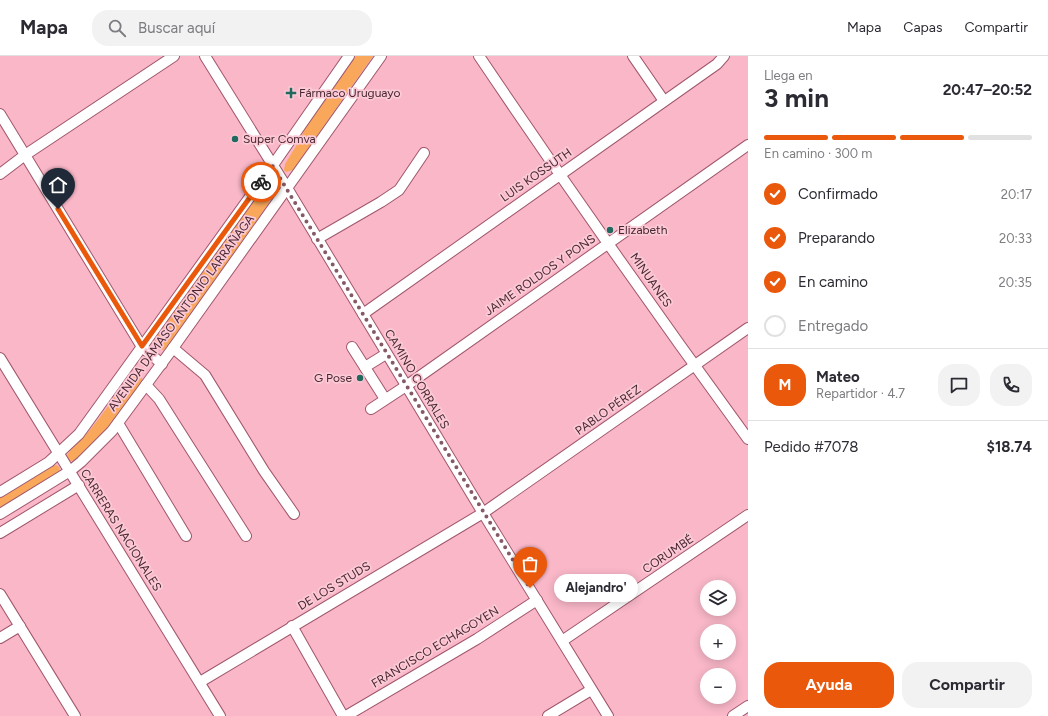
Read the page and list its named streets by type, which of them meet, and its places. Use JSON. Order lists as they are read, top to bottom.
{
  "streets": {
    "street": [
      "LUIS KOSSUTH",
      "JAIME ROLDOS Y PONS",
      "MINUANES",
      "AVENIDA DÁMASO ANTONIO LARRAÑAGA",
      "CAMINO CORRALES",
      "PABLO PÉREZ",
      "CARRERAS NACIONALES",
      "CORUMBÉ",
      "DE LOS STUDS",
      "FRANCISCO ECHAGOYEN"
    ]
  },
  "crossings": [
    ["LUIS KOSSUTH", "MINUANES"],
    ["LUIS KOSSUTH", "CAMINO CORRALES"],
    ["JAIME ROLDOS Y PONS", "MINUANES"],
    ["JAIME ROLDOS Y PONS", "CAMINO CORRALES"],
    ["MINUANES", "PABLO PÉREZ"],
    ["AVENIDA DÁMASO ANTONIO LARRAÑAGA", "CAMINO CORRALES"],
    ["AVENIDA DÁMASO ANTONIO LARRAÑAGA", "CARRERAS NACIONALES"],
    ["CAMINO CORRALES", "PABLO PÉREZ"],
    ["CAMINO CORRALES", "CORUMBÉ"],
    ["CAMINO CORRALES", "DE LOS STUDS"],
    ["CAMINO CORRALES", "FRANCISCO ECHAGOYEN"],
    ["PABLO PÉREZ", "DE LOS STUDS"],
    ["CARRERAS NACIONALES", "DE LOS STUDS"]
  ],
  "places": {
    "health": ["Fármaco Uruguayo"],
    "other": [
      "Super Comva",
      "Elizabeth",
      "G Pose",
      "Alejandro'"
    ]
  },
  "page": {
    "header": "Mapa",
    "search": "Buscar aquí",
    "nav": ["Mapa", "Capas", "Compartir"],
    "heading": ["3 min", "Llega en", "20:47–20:52"],
    "panel": [
      "Mateo",
      "Repartidor · 4.7",
      "Pedido #7078",
      "$18.74"
    ],
    "bar": "En camino · 300 m",
    "list": [
      ["Confirmado", "20:17"],
      ["Preparando", "20:33"],
      ["En camino", "20:35"],
      "Entregado"
    ],
    "round": "M",
    "bubble": "Alejandro'",
    "map_buttons": ["+", "−"],
    "buttons": ["Ayuda", "Compartir"]
  }
}
